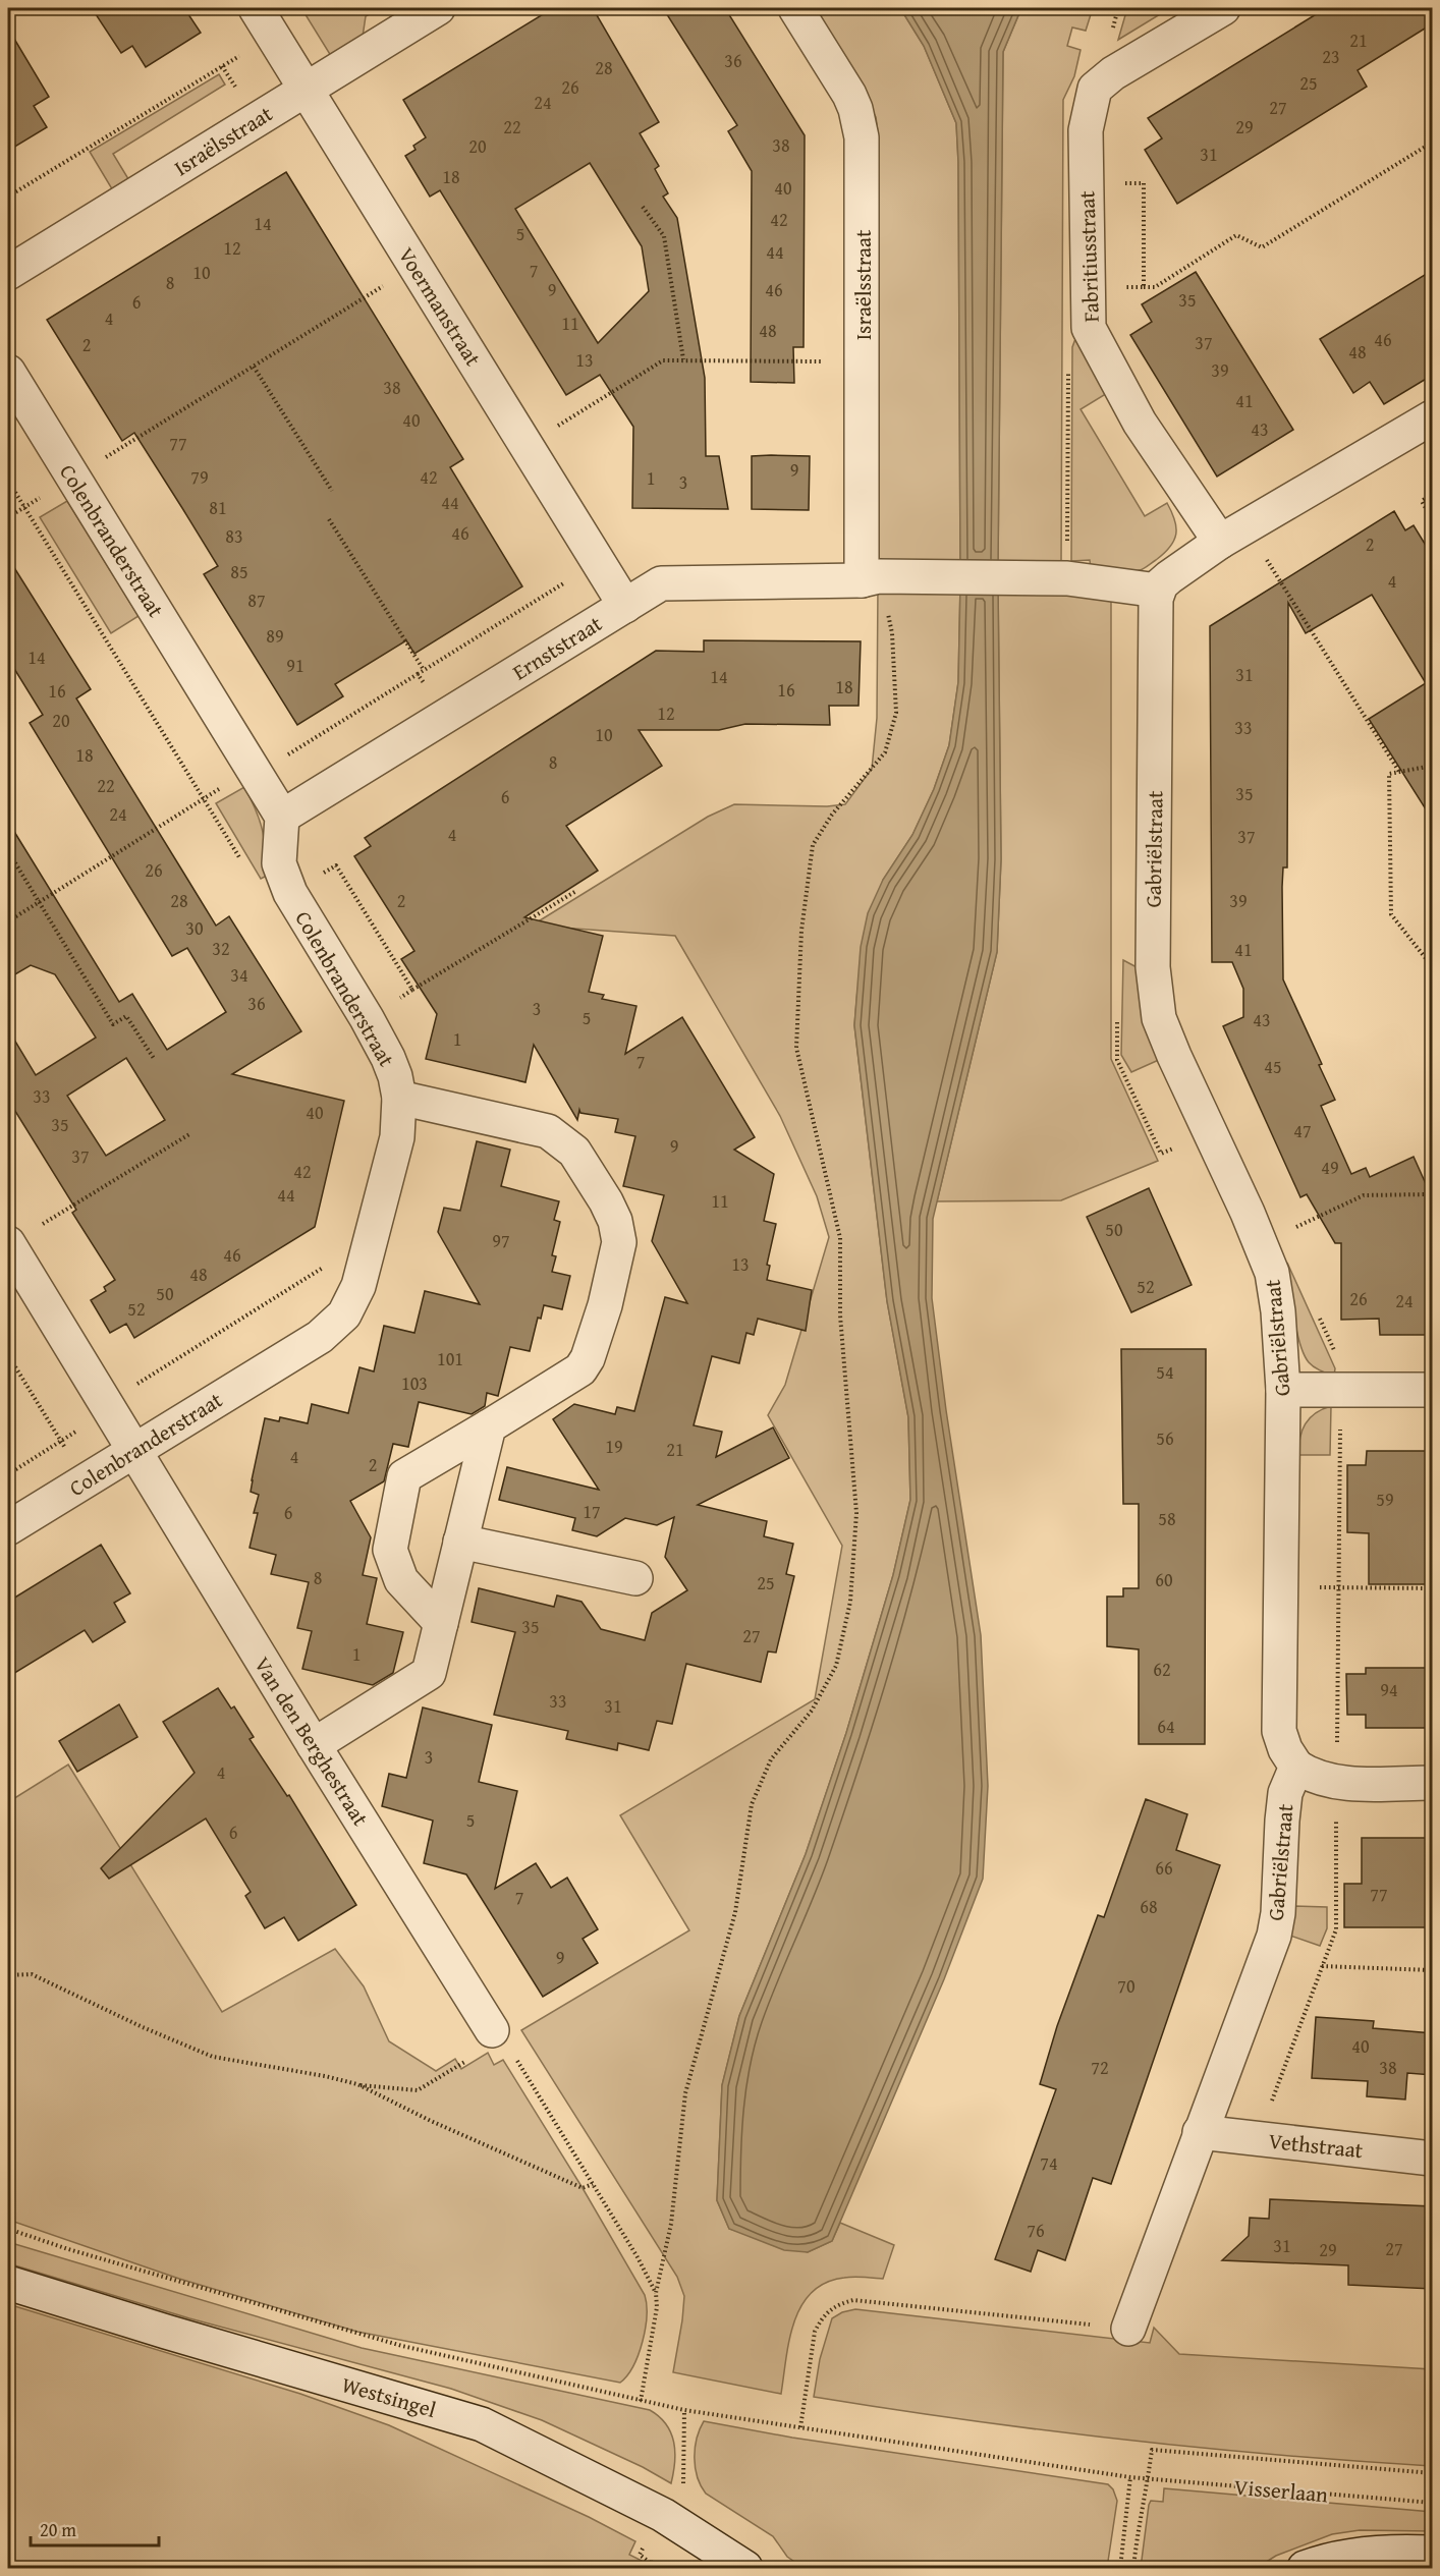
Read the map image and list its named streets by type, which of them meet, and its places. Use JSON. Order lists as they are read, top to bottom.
{
  "streets": {
    "street": [
      "Israëlsstraat",
      "Fabritiusstraat",
      "Voermanstraat",
      "Colenbranderstraat",
      "Ernststraat",
      "Gabriëlstraat",
      "Van den Berghestraat",
      "Vethstraat",
      "Westsingel"
    ],
    "path": ["Visserlaan"]
  },
  "crossings": [
    ["Israëlsstraat", "Voermanstraat"],
    ["Israëlsstraat", "Ernststraat"],
    ["Voermanstraat", "Ernststraat"],
    ["Colenbranderstraat", "Ernststraat"],
    ["Colenbranderstraat", "Van den Berghestraat"],
    ["Ernststraat", "Gabriëlstraat"],
    ["Gabriëlstraat", "Vethstraat"]
  ],
  "house_numbers": [
    "21",
    "23",
    "36",
    "28",
    "25",
    "26",
    "24",
    "27",
    "22",
    "29",
    "38",
    "20",
    "31",
    "18",
    "40",
    "42",
    "14",
    "5",
    "12",
    "44",
    "7",
    "10",
    "8",
    "9",
    "46",
    "35",
    "6",
    "4",
    "11",
    "48",
    "46",
    "37",
    "2",
    "48",
    "13",
    "39",
    "38",
    "41",
    "40",
    "43",
    "77",
    "9",
    "79",
    "42",
    "1",
    "3",
    "44",
    "81",
    "46",
    "83",
    "2",
    "85",
    "4",
    "87",
    "89",
    "14",
    "91",
    "31",
    "14",
    "18",
    "16",
    "16",
    "12",
    "20",
    "33",
    "10",
    "18",
    "8",
    "22",
    "35",
    "6",
    "24",
    "4",
    "37",
    "26",
    "28",
    "2",
    "39",
    "30",
    "32",
    "41",
    "34",
    "36",
    "3",
    "5",
    "43",
    "1",
    "7",
    "45",
    "33",
    "40",
    "35",
    "47",
    "9",
    "37",
    "49",
    "42",
    "44",
    "11",
    "50",
    "97",
    "46",
    "13",
    "48",
    "52",
    "50",
    "26",
    "24",
    "52",
    "101",
    "54",
    "103",
    "56",
    "19",
    "21",
    "4",
    "2",
    "59",
    "17",
    "6",
    "58",
    "8",
    "60",
    "25",
    "35",
    "27",
    "1",
    "62",
    "94",
    "33",
    "31",
    "64",
    "3",
    "4",
    "5",
    "6",
    "66",
    "77",
    "7",
    "68",
    "9",
    "70",
    "40",
    "72",
    "38",
    "74",
    "76",
    "31",
    "27",
    "29"
  ],
  "scale_bar": "20 m"
}
